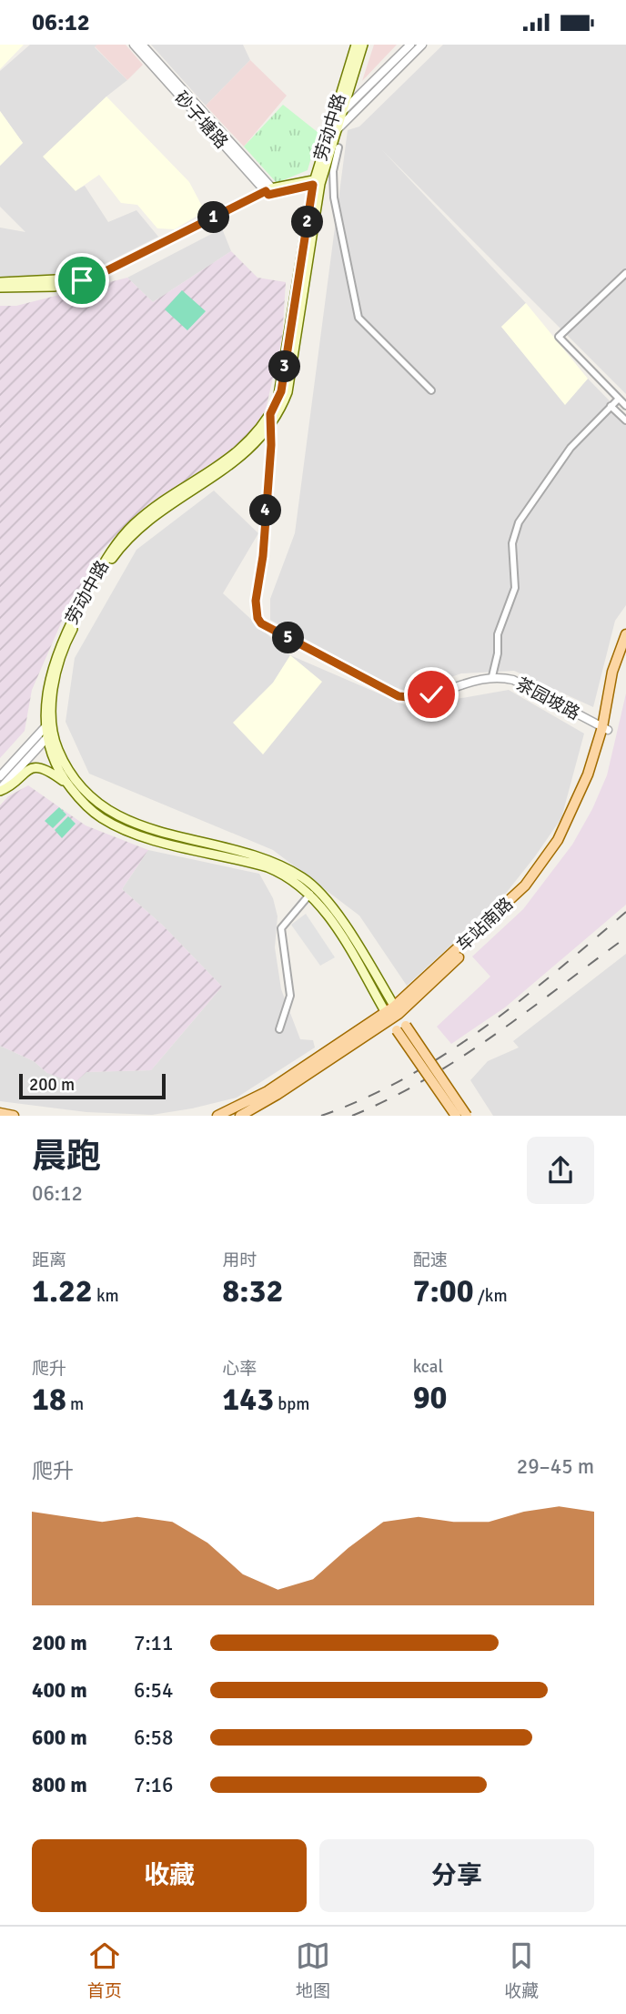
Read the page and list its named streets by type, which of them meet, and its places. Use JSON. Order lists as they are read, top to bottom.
{
  "streets": {
    "main road": ["劳动中路", "车站南路"],
    "street": ["砂子塘路", "茶园坡路"]
  },
  "crossings": [
    ["劳动中路", "茶园坡路"],
    ["劳动中路", "车站南路"],
    ["茶园坡路", "车站南路"]
  ],
  "scale_bar": "200 m",
  "page": {
    "status": "06:12",
    "pins": [
      "1",
      "2",
      "3",
      "4",
      "5"
    ],
    "scale": "200 m",
    "heading": ["晨跑", "06:12"],
    "stats": [
      ["距离", "1.22 km"],
      ["用时", "8:32"],
      ["配速", "7:00 /km"],
      ["爬升", "18 m"],
      ["心率", "143 bpm"],
      ["kcal", "90"]
    ],
    "chart": ["爬升", "29–45 m"],
    "list": [
      {
        "name": "200 m",
        "note": "7:11"
      },
      {
        "name": "400 m",
        "note": "6:54"
      },
      {
        "name": "600 m",
        "note": "6:58"
      },
      {
        "name": "800 m",
        "note": "7:16"
      }
    ],
    "buttons": ["收藏", "分享"],
    "tabs": ["首页", "地图", "收藏"]
  }
}
